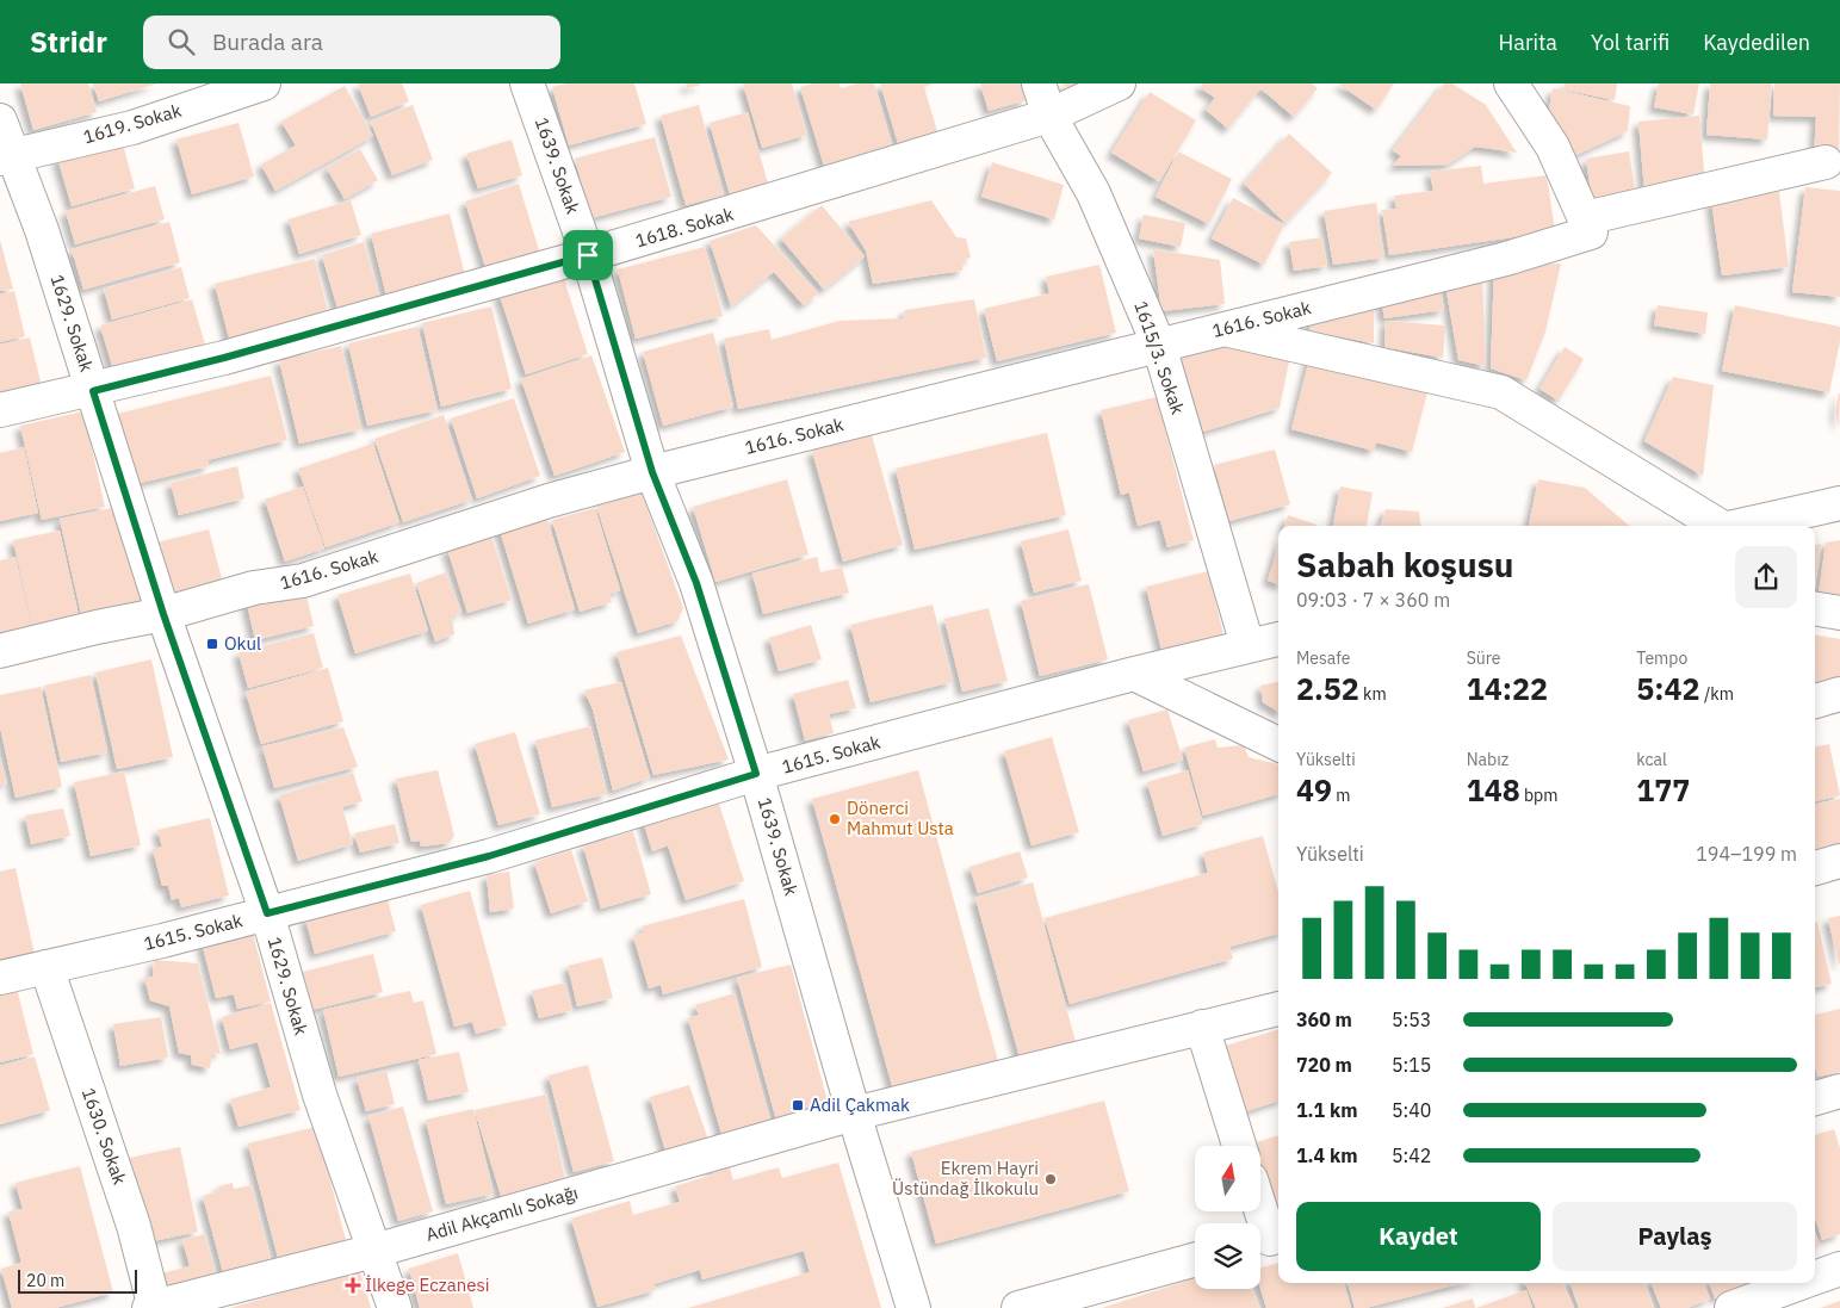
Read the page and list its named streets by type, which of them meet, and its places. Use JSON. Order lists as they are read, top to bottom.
{
  "streets": {
    "street": [
      "1619. Sokak",
      "1639. Sokak",
      "1618. Sokak",
      "1616. Sokak",
      "1629. Sokak",
      "1615/3. Sokak",
      "1615. Sokak",
      "1630. Sokak",
      "Adil Akçamlı Sokağı"
    ]
  },
  "crossings": [
    ["1619. Sokak", "1629. Sokak"],
    ["1639. Sokak", "1618. Sokak"],
    ["1639. Sokak", "1616. Sokak"],
    ["1639. Sokak", "1615. Sokak"],
    ["1639. Sokak", "Adil Akçamlı Sokağı"],
    ["1618. Sokak", "1629. Sokak"],
    ["1618. Sokak", "1615/3. Sokak"],
    ["1616. Sokak", "1629. Sokak"],
    ["1616. Sokak", "1615/3. Sokak"],
    ["1629. Sokak", "1615. Sokak"],
    ["1629. Sokak", "Adil Akçamlı Sokağı"],
    ["1615/3. Sokak", "1615. Sokak"],
    ["1615. Sokak", "1630. Sokak"],
    ["1630. Sokak", "Adil Akçamlı Sokağı"]
  ],
  "places": {
    "transit": ["Okul", "Adil Çakmak"],
    "other": ["Dönerci Mahmut Usta", "Ekrem Hayri Üstündağ İlkokulu"],
    "health": ["İlkege Eczanesi"]
  },
  "scale_bar": "20 m",
  "north": "top",
  "page": {
    "header": "Stridr",
    "search": "Burada ara",
    "nav": ["Harita", "Yol tarifi", "Kaydedilen"],
    "heading": ["Sabah koşusu", "09:03 · 7 × 360 m"],
    "stats": [
      ["Mesafe", "2.52 km"],
      ["Süre", "14:22"],
      ["Tempo", "5:42 /km"],
      ["Yükselti", "49 m"],
      ["Nabız", "148 bpm"],
      ["kcal", "177"]
    ],
    "chart": ["Yükselti", "194–199 m"],
    "list": [
      {
        "name": "360 m",
        "note": "5:53"
      },
      {
        "name": "720 m",
        "note": "5:15"
      },
      {
        "name": "1.1 km",
        "note": "5:40"
      },
      {
        "name": "1.4 km",
        "note": "5:42"
      }
    ],
    "buttons": ["Kaydet", "Paylaş"],
    "scale": "20 m"
  }
}
